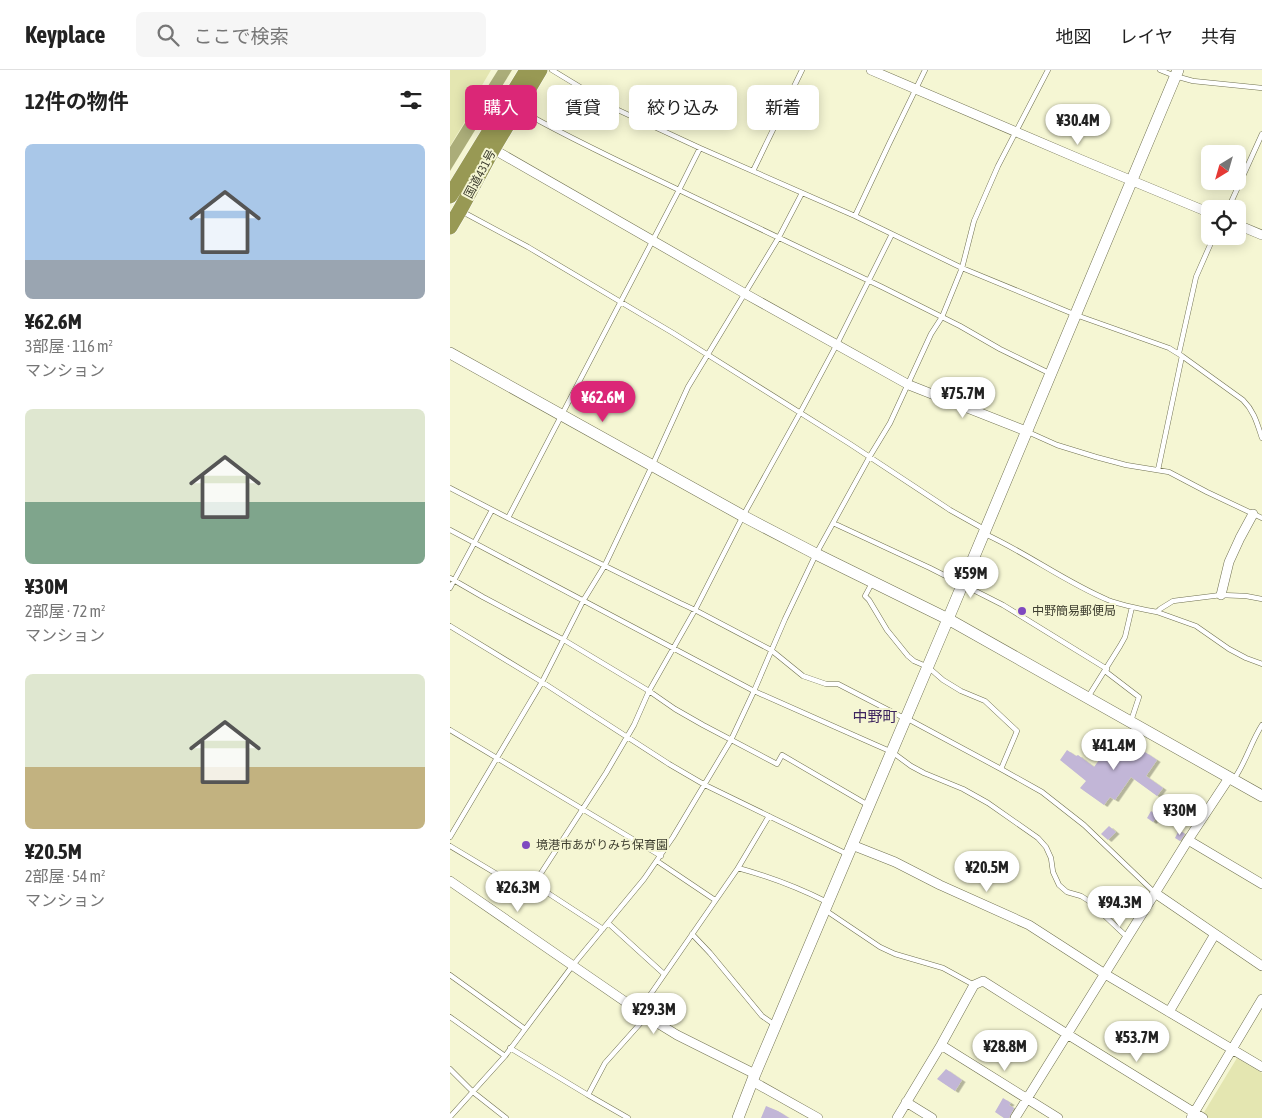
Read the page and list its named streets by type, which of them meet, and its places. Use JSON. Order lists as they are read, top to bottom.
{
  "streets": {
    "highway": ["国道431号"]
  },
  "districts": ["中野町"],
  "places": ["中野簡易郵便局", "境港市あがりみち保育園"],
  "north": "bottom left",
  "page": {
    "header": "Keyplace",
    "search": "ここで検索",
    "nav": ["地図", "レイヤ", "共有"],
    "heading": "12件の物件",
    "chip": [
      "購入",
      "賃貸",
      "絞り込み",
      "新着"
    ],
    "price": [
      "¥30.4M",
      "¥75.7M",
      "¥62.6M",
      "¥59M",
      "¥41.4M",
      "¥30M",
      "¥20.5M",
      "¥26.3M",
      "¥94.3M",
      "¥29.3M",
      "¥53.7M",
      "¥28.8M"
    ],
    "list": [
      {
        "name": "¥62.6M",
        "note": "3部屋 · 116 m² · マンション"
      },
      {
        "name": "¥30M",
        "note": "2部屋 · 72 m² · マンション"
      },
      {
        "name": "¥20.5M",
        "note": "2部屋 · 54 m² · マンション"
      }
    ]
  }
}
